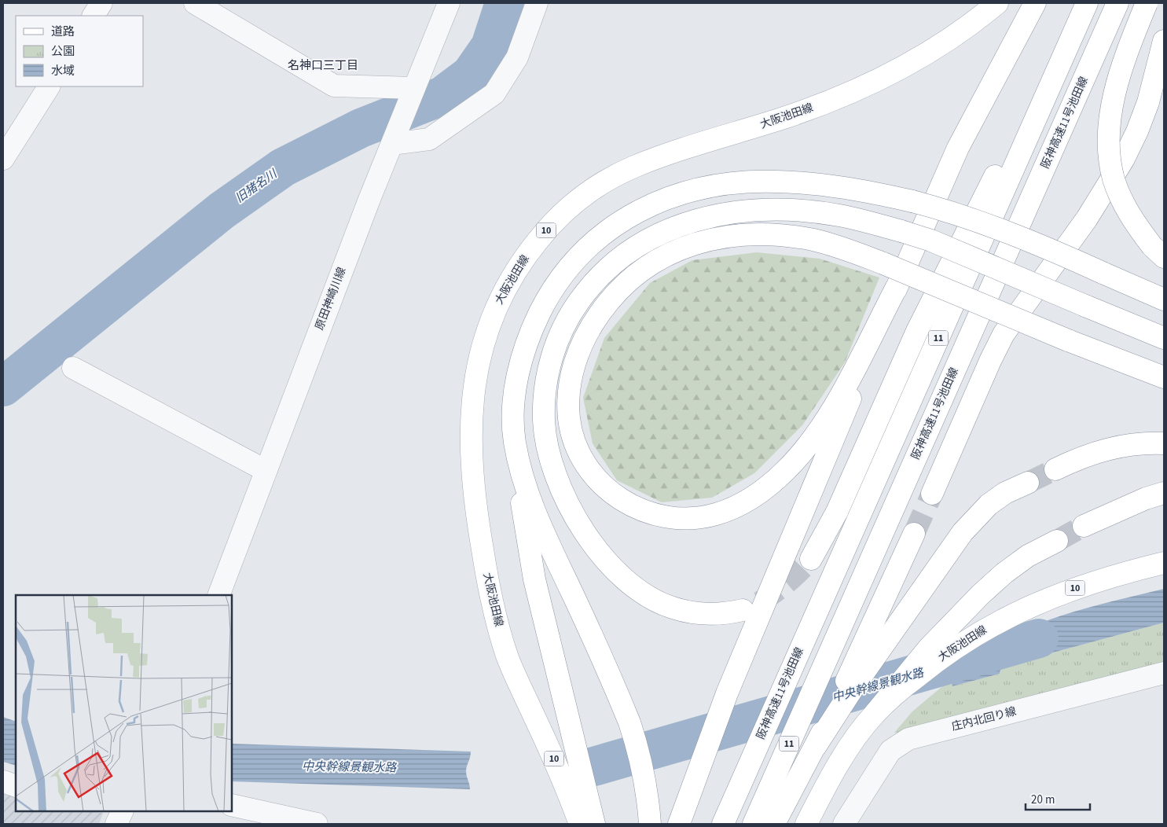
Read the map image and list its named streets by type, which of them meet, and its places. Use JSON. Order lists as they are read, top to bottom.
{
  "streets": {
    "main road": [
      "大阪池田線",
      "阪神高速11号池田線",
      "10",
      "11"
    ],
    "street": ["原田神崎川線", "庄内北回り線"]
  },
  "districts": ["名神口三丁目"],
  "water": ["旧猪名川", "中央幹線景観水路"],
  "legend": ["道路", "公園", "水域"],
  "scale_bar": "20 m"
}
